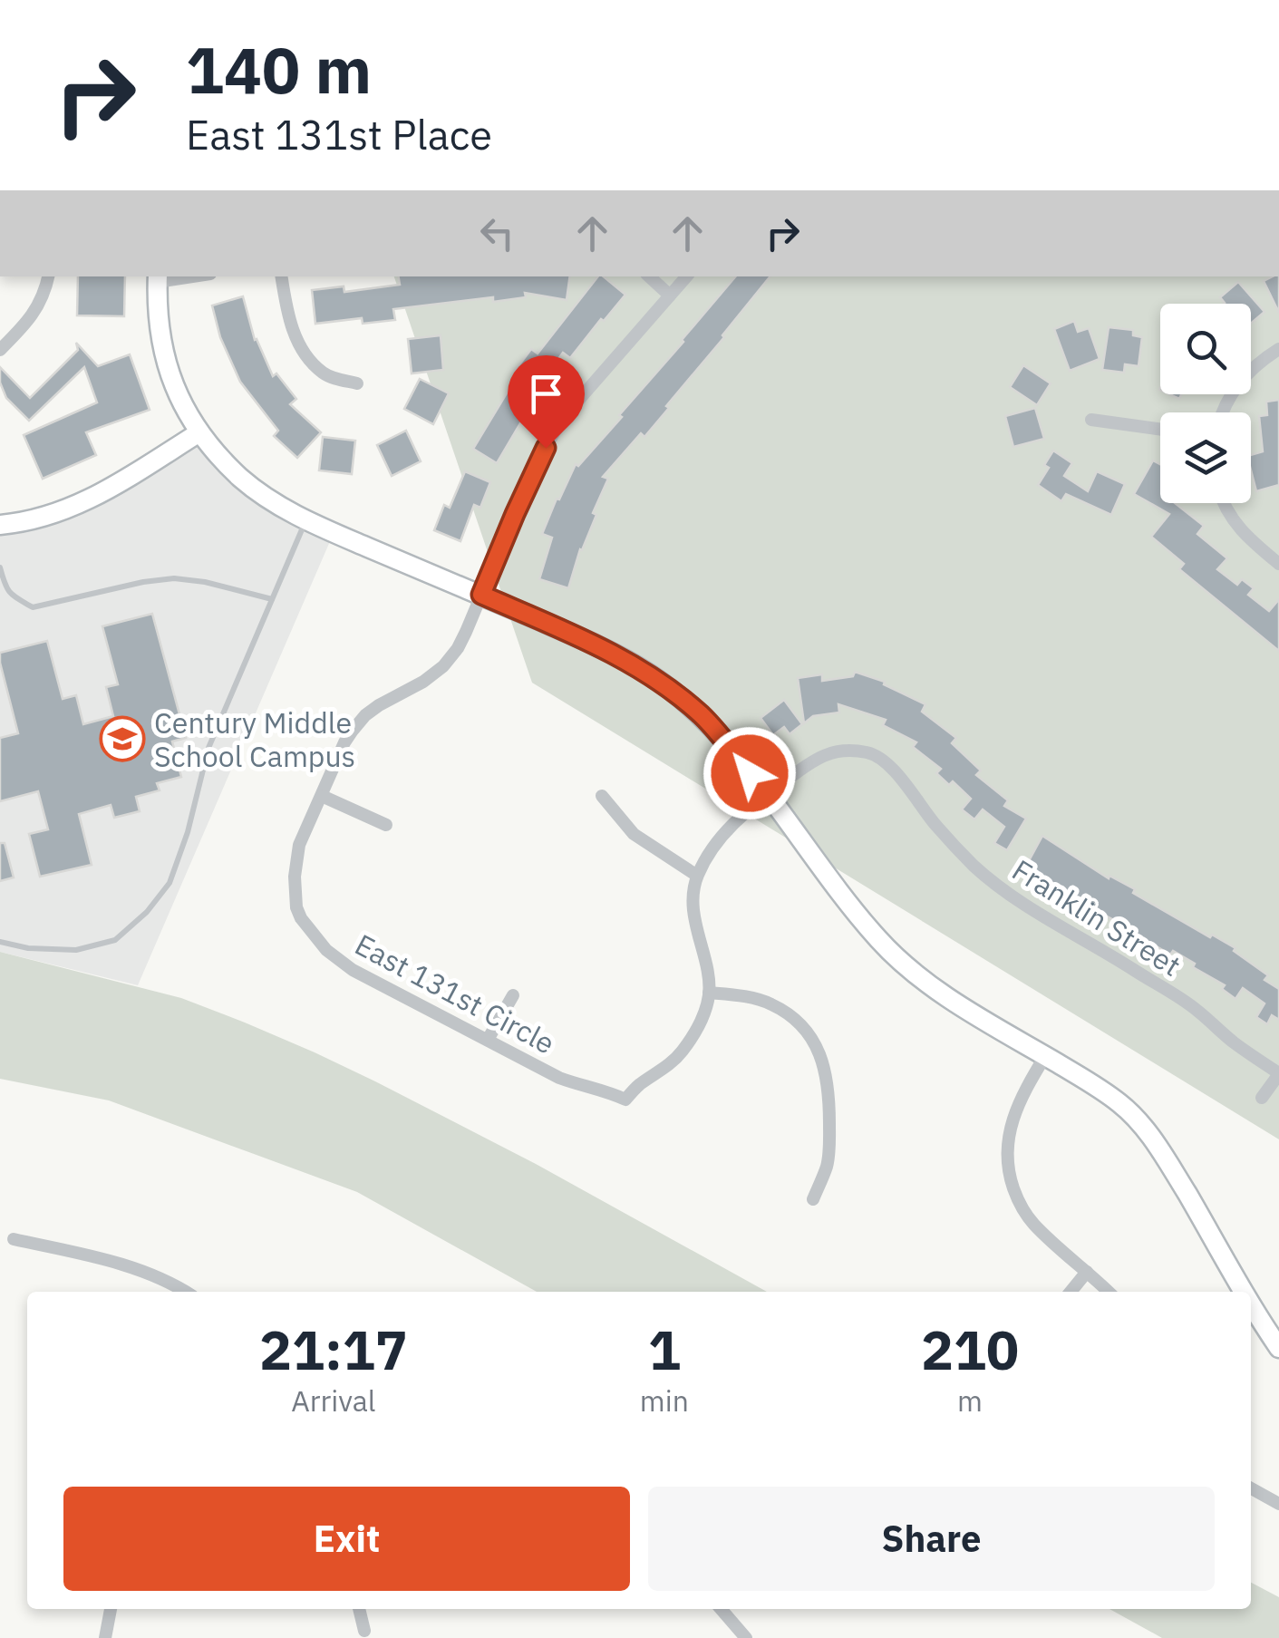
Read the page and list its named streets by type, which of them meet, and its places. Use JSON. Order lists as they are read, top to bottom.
{
  "streets": {
    "street": ["Franklin Street", "East 131st Circle"]
  },
  "places": {
    "school or university": ["Century Middle School Campus"]
  },
  "page": {
    "turn": ["140 m", "East 131st Place"],
    "eta": [
      "21:17",
      "Arrival",
      "1",
      "min",
      "210",
      "m"
    ],
    "buttons": ["Exit", "Share"]
  }
}
